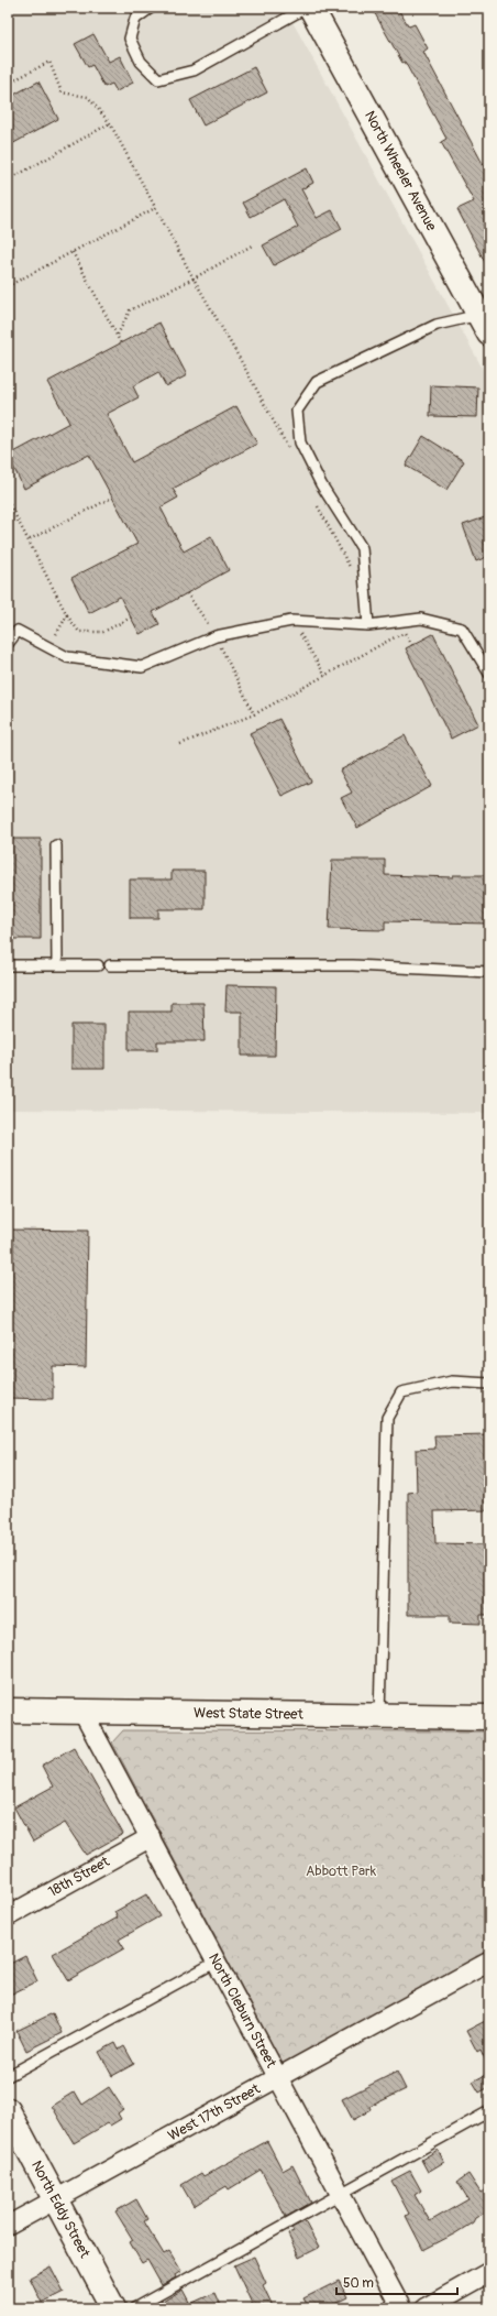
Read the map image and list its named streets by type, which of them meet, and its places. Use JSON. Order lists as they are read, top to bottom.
{
  "streets": {
    "street": [
      "North Wheeler Avenue",
      "West State Street",
      "18th Street",
      "North Cleburn Street",
      "West 17th Street",
      "North Eddy Street"
    ]
  },
  "crossings": [
    ["West State Street", "North Cleburn Street"],
    ["18th Street", "North Cleburn Street"],
    ["North Cleburn Street", "West 17th Street"],
    ["West 17th Street", "North Eddy Street"]
  ],
  "parks": ["Abbott Park"],
  "scale_bar": "50 m"
}
